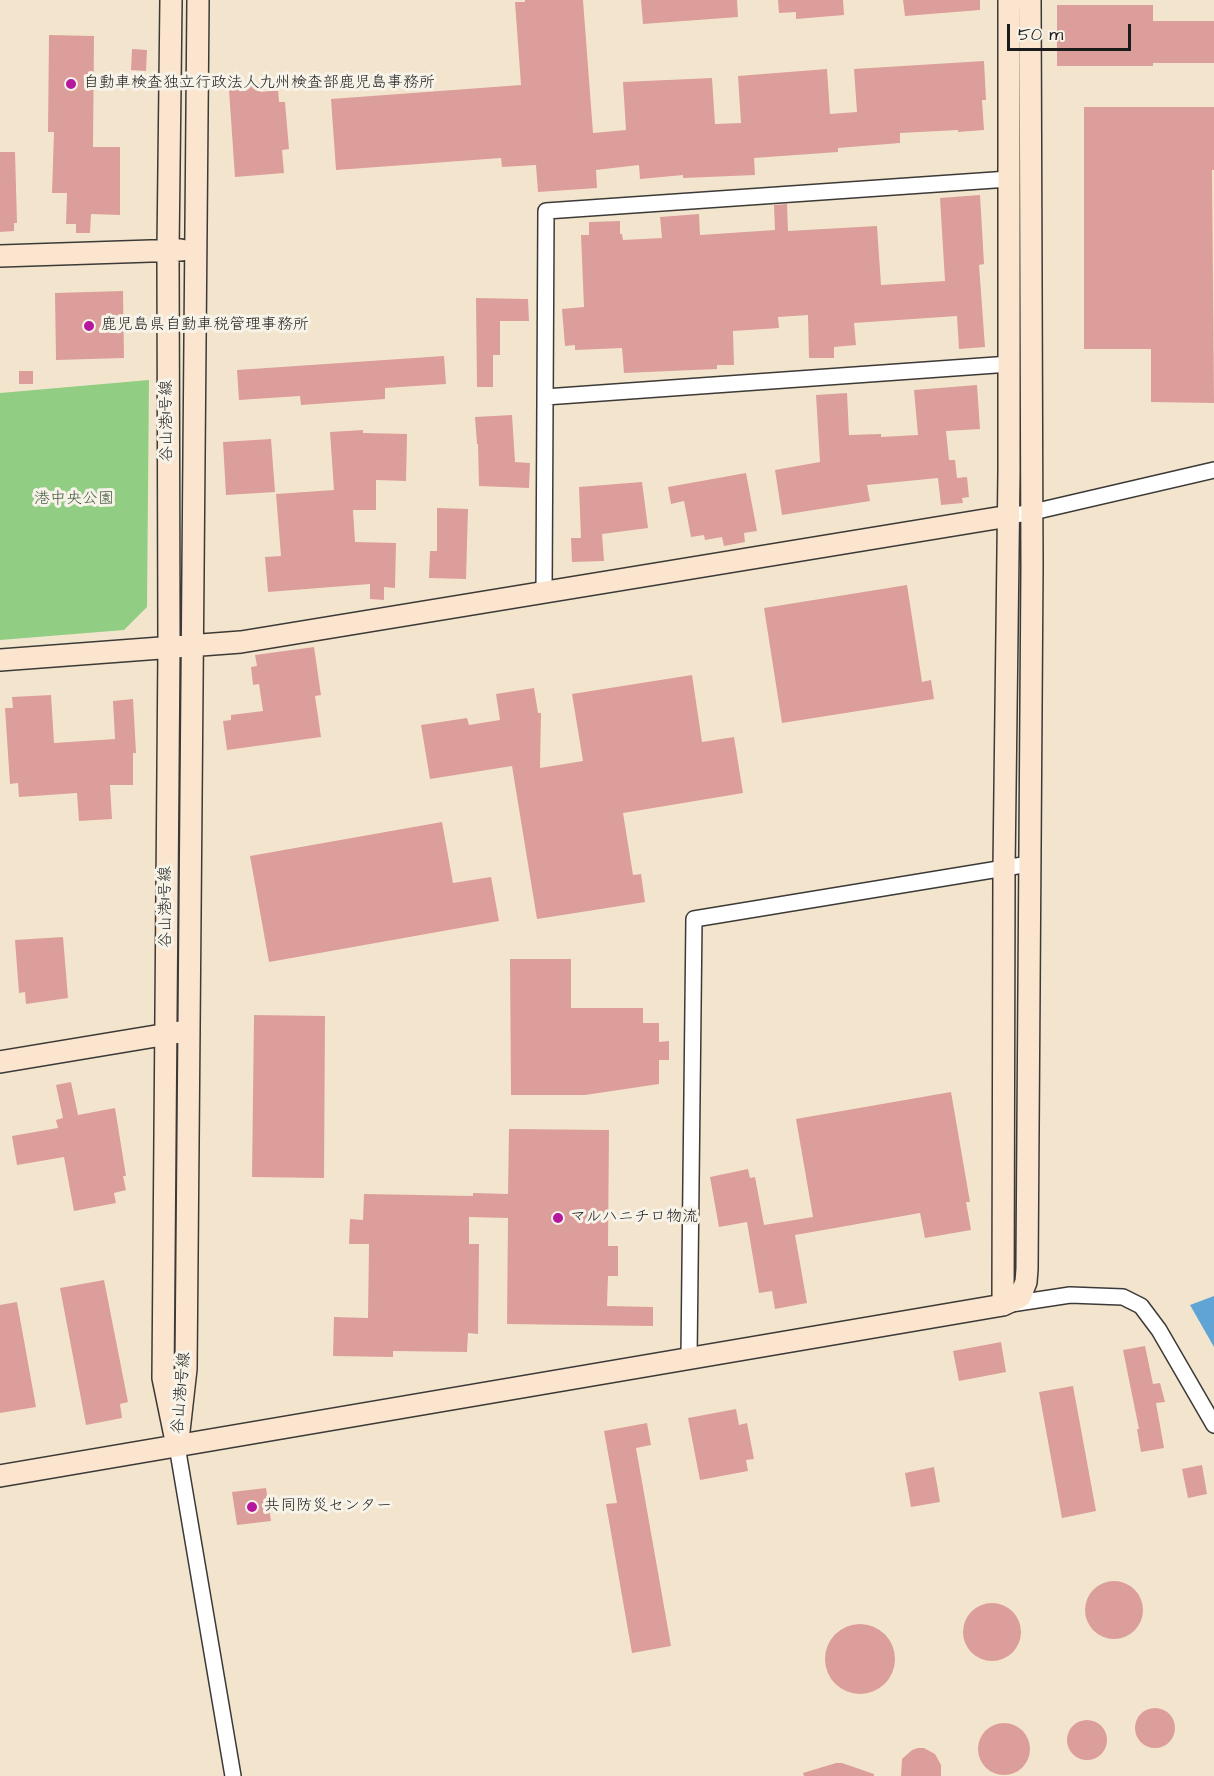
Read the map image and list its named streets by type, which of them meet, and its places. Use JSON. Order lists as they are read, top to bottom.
{
  "streets": {
    "street": ["谷山港1号線"]
  },
  "parks": ["港中央公園"],
  "places": [
    "自動車検査独立行政法人九州検査部鹿児島事務所",
    "鹿児島県自動車税管理事務所",
    "マルハニチロ物流",
    "共同防災センター"
  ],
  "scale_bar": "50 m"
}
